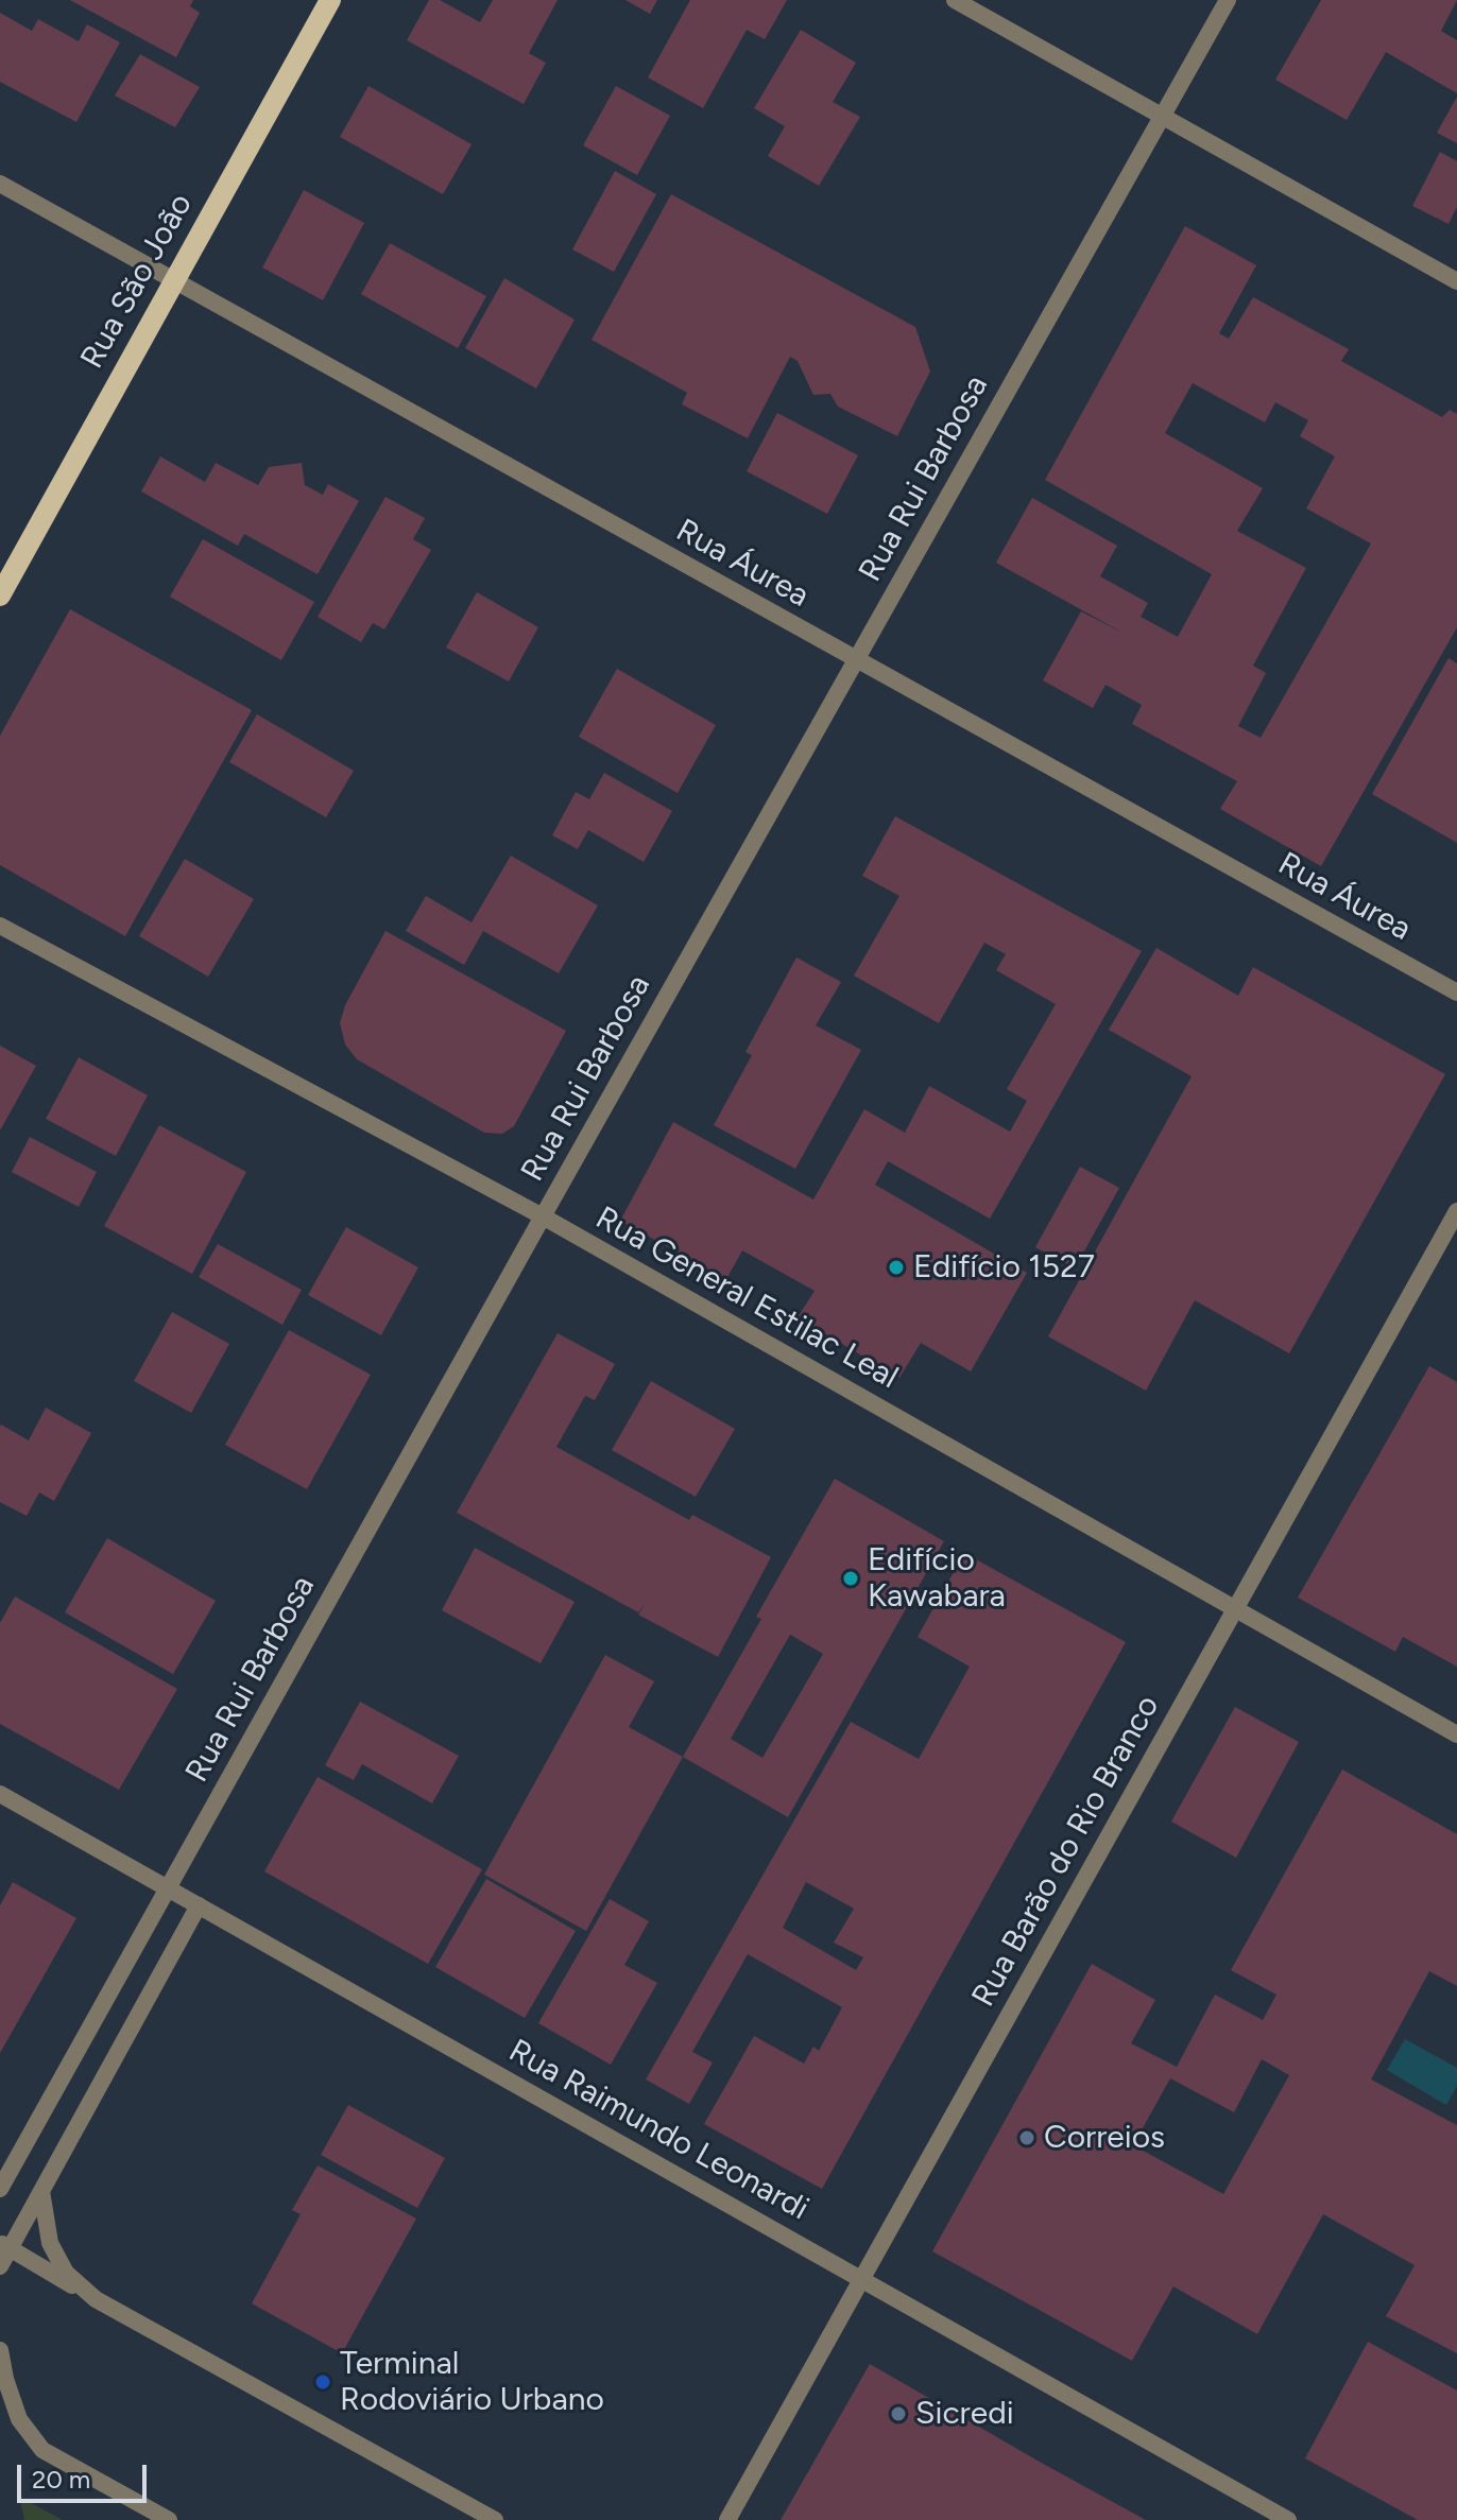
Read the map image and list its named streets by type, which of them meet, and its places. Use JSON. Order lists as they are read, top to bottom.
{
  "streets": {
    "main road": ["Rua São João"],
    "street": [
      "Rua Rui Barbosa",
      "Rua Áurea",
      "Rua General Estilac Leal",
      "Rua Barão do Rio Branco",
      "Rua Raimundo Leonardi"
    ]
  },
  "crossings": [
    ["Rua São João", "Rua Áurea"],
    ["Rua Rui Barbosa", "Rua Áurea"],
    ["Rua Rui Barbosa", "Rua General Estilac Leal"],
    ["Rua Rui Barbosa", "Rua Raimundo Leonardi"],
    ["Rua General Estilac Leal", "Rua Barão do Rio Branco"],
    ["Rua Barão do Rio Branco", "Rua Raimundo Leonardi"]
  ],
  "places": [
    "Edifício 1527",
    "Edifício Kawabara",
    "Correios",
    "Terminal Rodoviário Urbano",
    "Sicredi"
  ],
  "scale_bar": "20 m"
}
